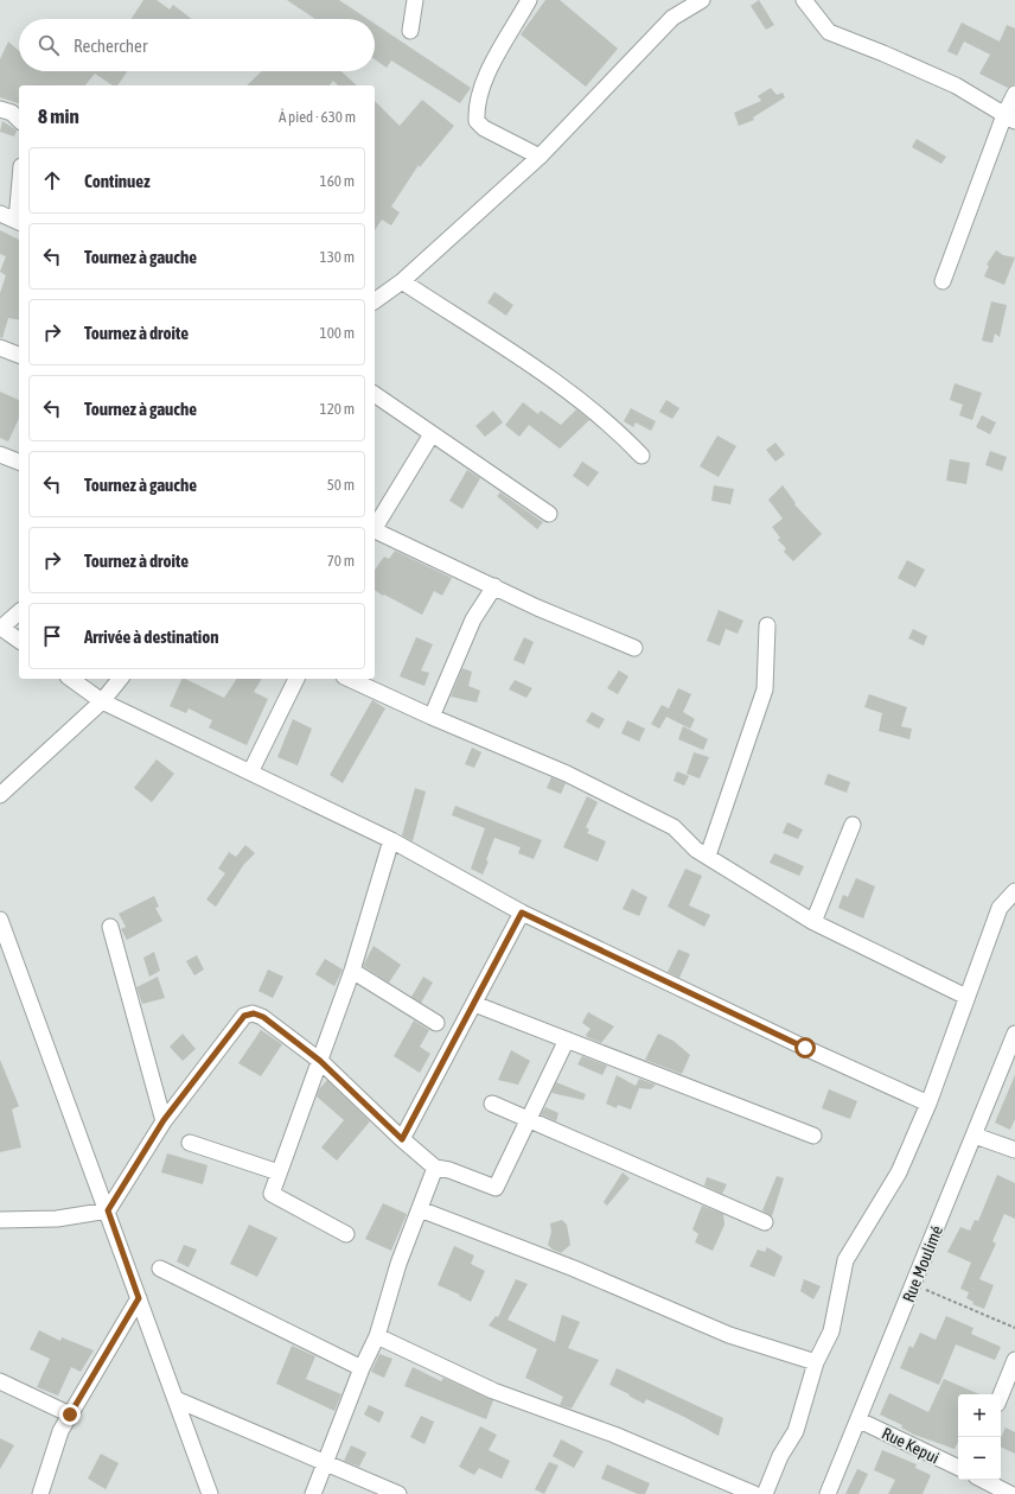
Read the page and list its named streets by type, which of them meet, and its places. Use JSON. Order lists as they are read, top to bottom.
{
  "streets": {
    "street": ["Rue Moulimé", "Rue Kepui"]
  },
  "crossings": [
    ["Rue Moulimé", "Rue Kepui"]
  ],
  "page": {
    "search": "Rechercher",
    "heading": ["8 min", "À pied · 630 m"],
    "list": [
      ["Continuez", "160 m"],
      ["Tournez à gauche", "130 m"],
      ["Tournez à droite", "100 m"],
      ["Tournez à gauche", "120 m"],
      ["Tournez à gauche", "50 m"],
      ["Tournez à droite", "70 m"],
      "Arrivée à destination"
    ],
    "map_buttons": ["+", "−"]
  }
}
